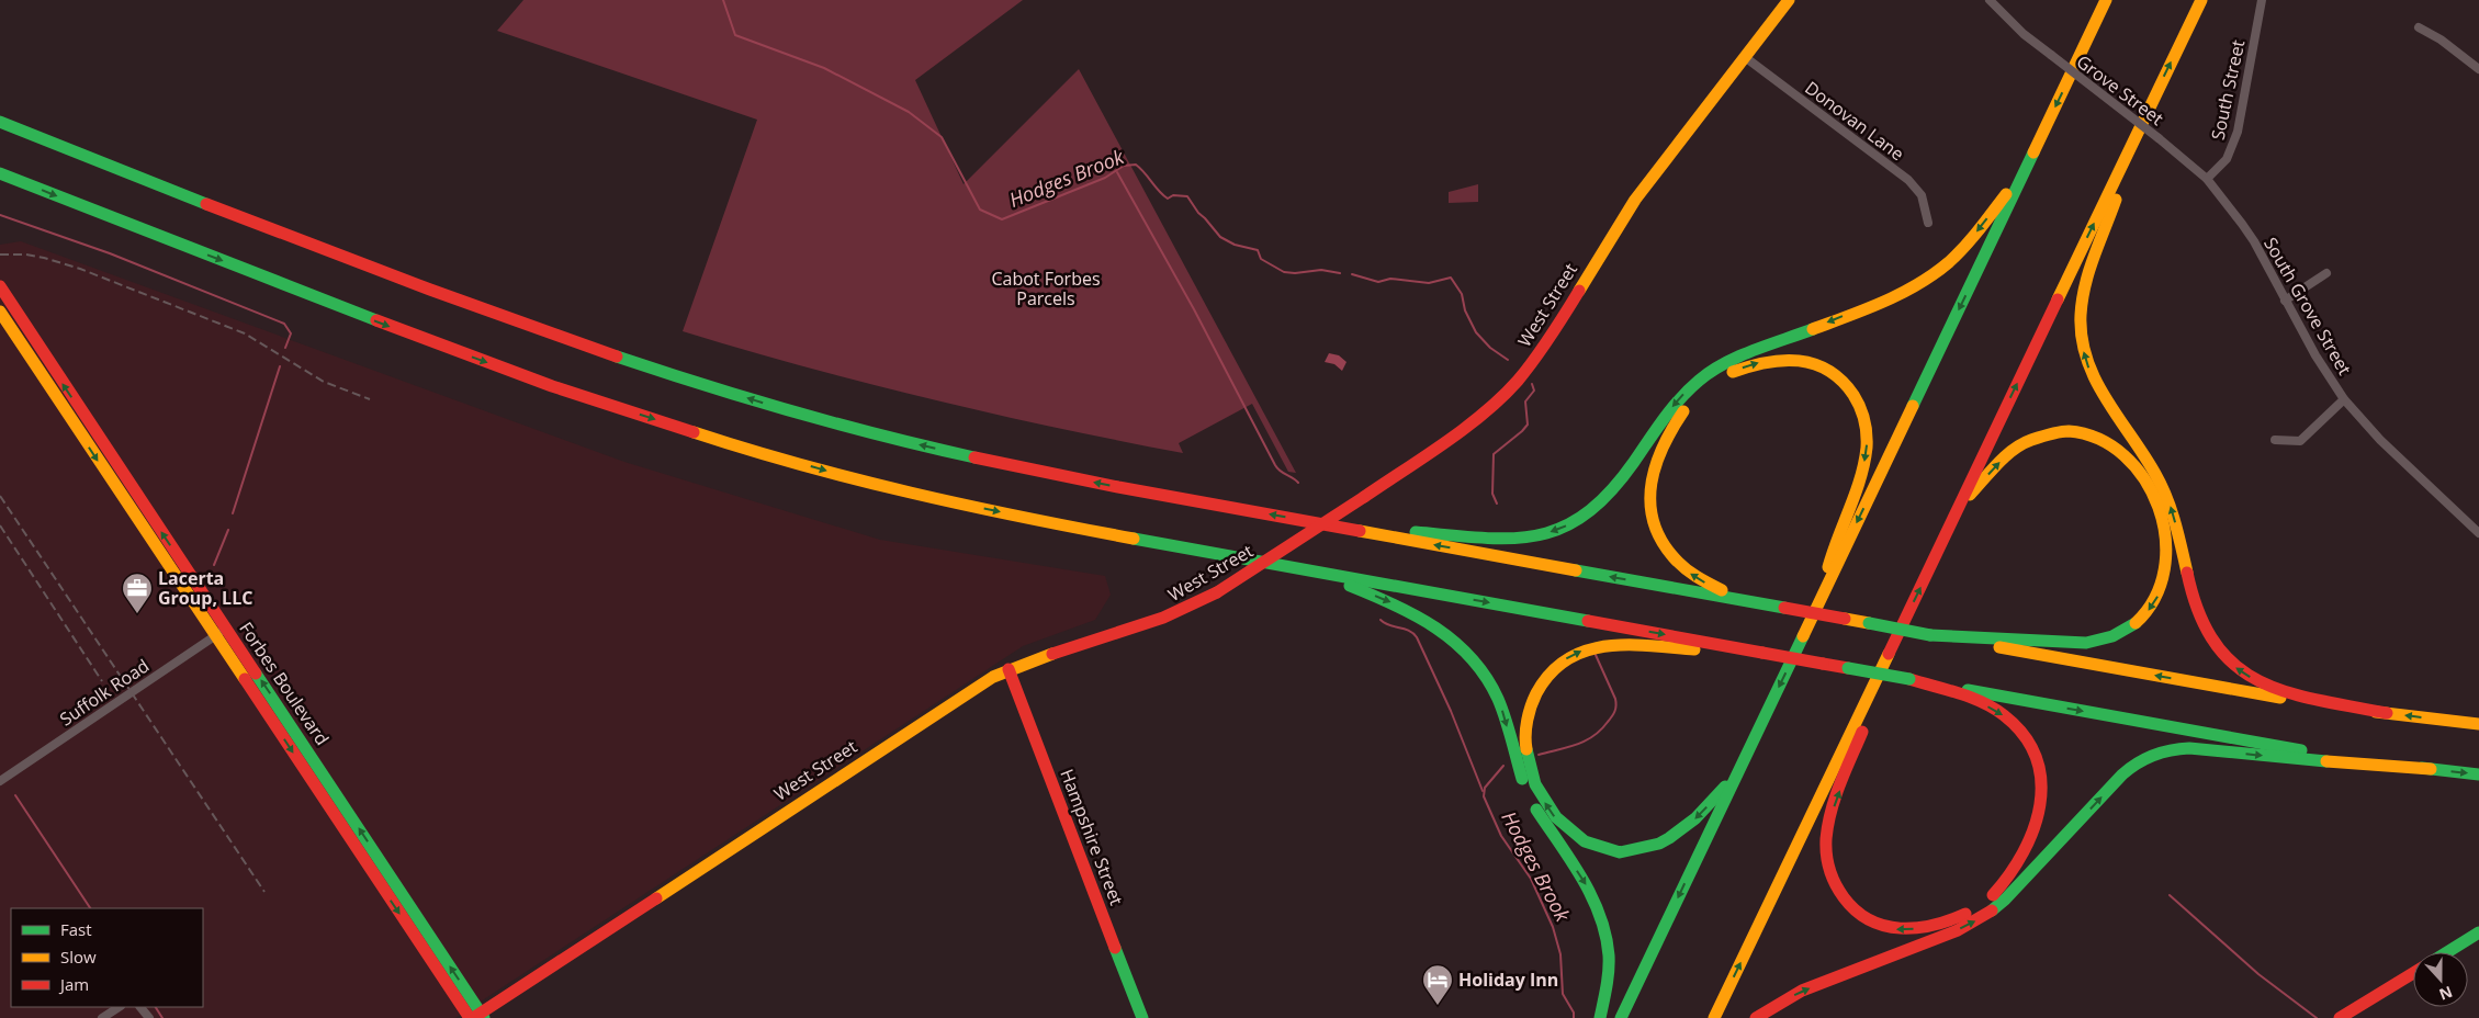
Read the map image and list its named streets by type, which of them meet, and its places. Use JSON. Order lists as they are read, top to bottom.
{
  "streets": {
    "main road": ["West Street", "Forbes Boulevard", "Hampshire Street"],
    "street": [
      "Grove Street",
      "South Street",
      "Donovan Lane",
      "South Grove Street",
      "Suffolk Road"
    ]
  },
  "crossings": [
    ["Grove Street", "South Street"],
    ["Grove Street", "South Grove Street"],
    ["Donovan Lane", "West Street"],
    ["West Street", "Forbes Boulevard"],
    ["West Street", "Hampshire Street"],
    ["Forbes Boulevard", "Suffolk Road"]
  ],
  "water": ["Hodges Brook"],
  "parks": ["Cabot Forbes Parcels"],
  "places": {
    "office": ["Lacerta Group, LLC"],
    "hotel": ["Holiday Inn"]
  },
  "legend": ["Fast", "Slow", "Jam"],
  "north": "bottom"
}
